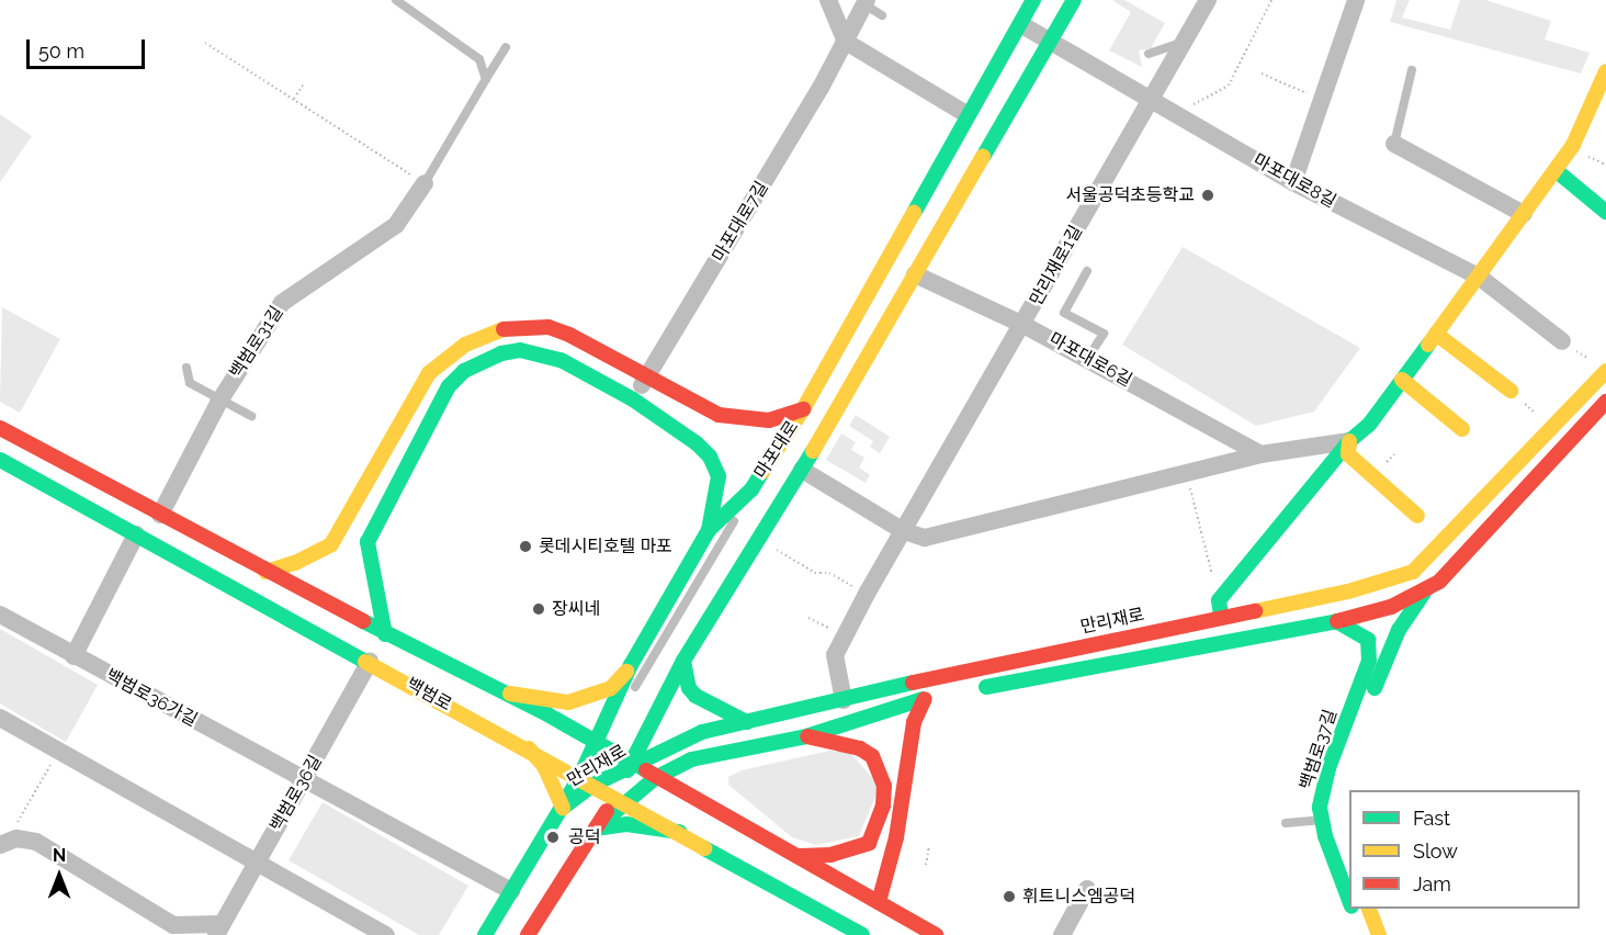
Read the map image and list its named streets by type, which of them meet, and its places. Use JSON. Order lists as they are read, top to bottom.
{
  "streets": {
    "main road": [
      "마포대로",
      "만리재로",
      "백범로",
      "백범로37길"
    ],
    "street": [
      "마포대로8길",
      "마포대로7길",
      "만리재로1길",
      "백범로31길",
      "마포대로6길",
      "백범로36가길",
      "백범로36길"
    ]
  },
  "crossings": [
    ["마포대로8길", "만리재로1길"],
    ["마포대로8길", "마포대로"],
    ["만리재로1길", "마포대로6길"],
    ["만리재로1길", "마포대로"],
    ["만리재로1길", "만리재로"],
    ["백범로31길", "백범로"],
    ["마포대로6길", "마포대로"],
    ["마포대로", "만리재로"],
    ["마포대로", "백범로"],
    ["만리재로", "백범로"],
    ["백범로", "백범로36길"],
    ["백범로36가길", "백범로36길"]
  ],
  "places": [
    "서울공덕초등학교",
    "롯데시티호텔 마포",
    "장씨네",
    "공덕",
    "휘트니스엠공덕"
  ],
  "legend": ["Fast", "Slow", "Jam"],
  "scale_bar": "50 m",
  "north": "top"
}
